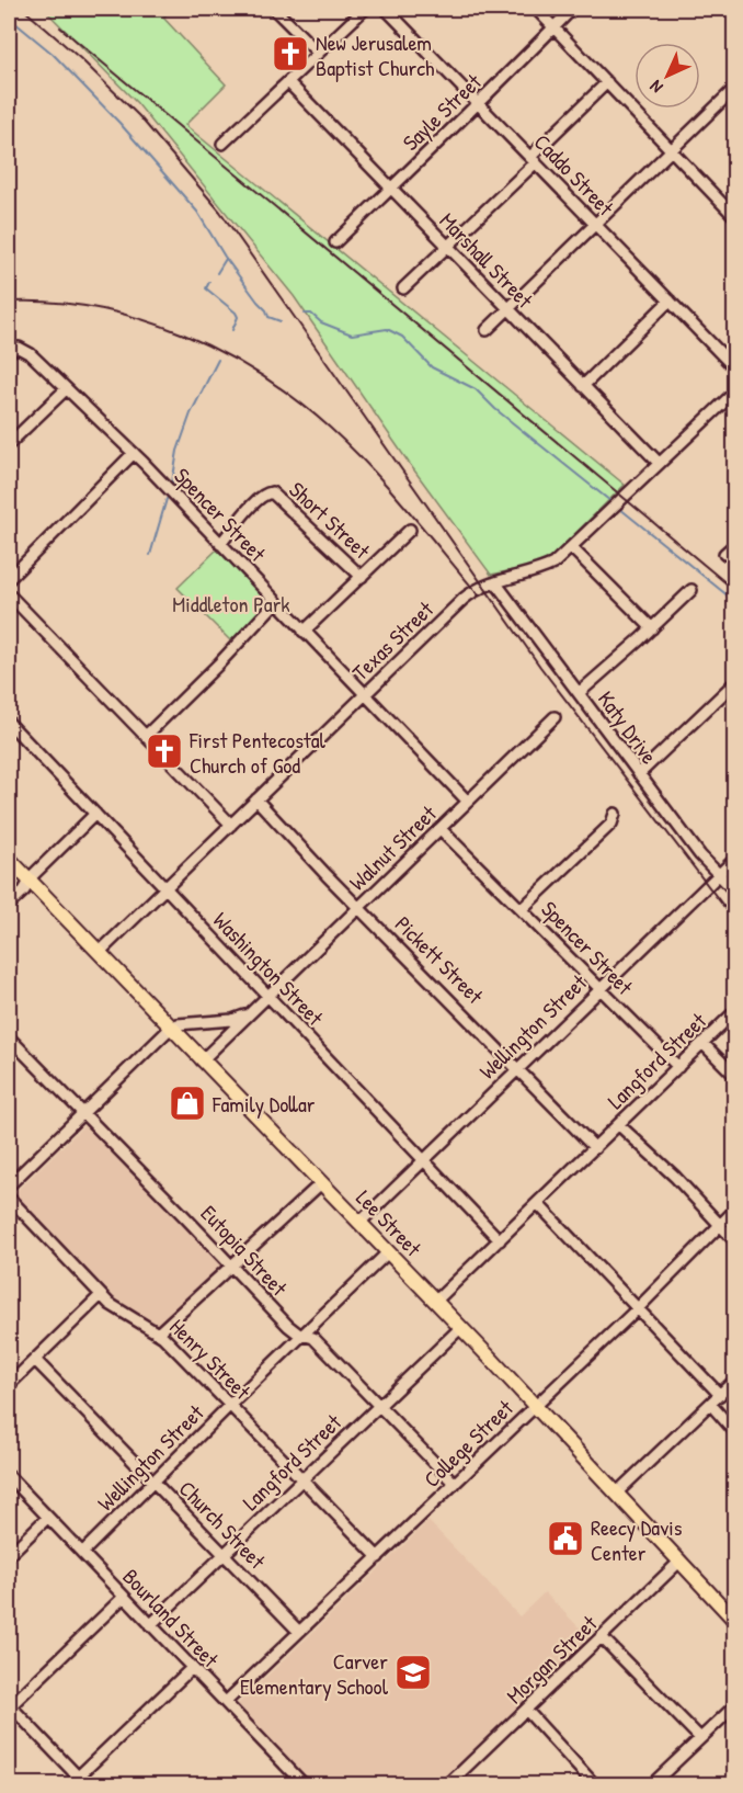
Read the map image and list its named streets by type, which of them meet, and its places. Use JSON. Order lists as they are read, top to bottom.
{
  "streets": {
    "main road": ["Lee Street"],
    "street": [
      "Sayle Street",
      "Caddo Street",
      "Marshall Street",
      "Spencer Street",
      "Short Street",
      "Texas Street",
      "Katy Drive",
      "Walnut Street",
      "Pickett Street",
      "Washington Street",
      "Wellington Street",
      "Langford Street",
      "Eutopia Street",
      "Henry Street",
      "College Street",
      "Church Street",
      "Bourland Street",
      "Morgan Street"
    ]
  },
  "crossings": [
    ["Sayle Street", "Caddo Street"],
    ["Sayle Street", "Marshall Street"],
    ["Marshall Street", "Texas Street"],
    ["Spencer Street", "Short Street"],
    ["Spencer Street", "Texas Street"],
    ["Spencer Street", "Walnut Street"],
    ["Spencer Street", "Wellington Street"],
    ["Spencer Street", "Langford Street"],
    ["Texas Street", "Katy Drive"],
    ["Texas Street", "Pickett Street"],
    ["Texas Street", "Washington Street"],
    ["Texas Street", "Lee Street"],
    ["Katy Drive", "Wellington Street"],
    ["Walnut Street", "Pickett Street"],
    ["Walnut Street", "Washington Street"],
    ["Walnut Street", "Lee Street"],
    ["Pickett Street", "Wellington Street"],
    ["Pickett Street", "Langford Street"],
    ["Washington Street", "Wellington Street"],
    ["Washington Street", "Langford Street"],
    ["Wellington Street", "Lee Street"],
    ["Wellington Street", "Eutopia Street"],
    ["Wellington Street", "Henry Street"],
    ["Wellington Street", "Church Street"],
    ["Wellington Street", "Bourland Street"],
    ["Langford Street", "Lee Street"],
    ["Langford Street", "Eutopia Street"],
    ["Langford Street", "Henry Street"],
    ["Langford Street", "Church Street"],
    ["Langford Street", "Bourland Street"],
    ["Lee Street", "College Street"],
    ["Lee Street", "Morgan Street"],
    ["Eutopia Street", "College Street"],
    ["Henry Street", "College Street"],
    ["College Street", "Church Street"],
    ["College Street", "Bourland Street"]
  ],
  "parks": ["Middleton Park"],
  "places": {
    "church": ["New Jerusalem Baptist Church", "First Pentecostal Church of God"],
    "shop": ["Family Dollar"],
    "public building": ["Reecy Davis Center"],
    "school or university": ["Carver Elementary School"]
  },
  "north": "bottom left"
}
